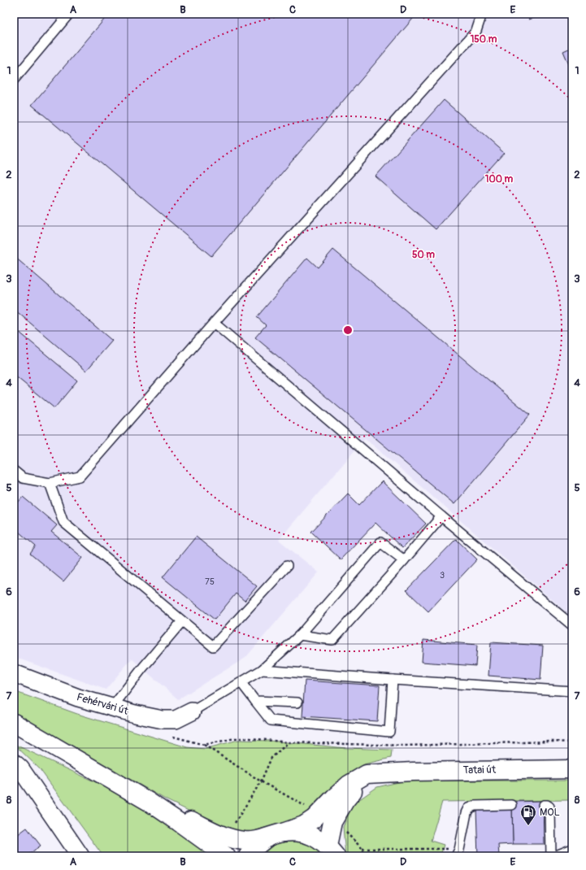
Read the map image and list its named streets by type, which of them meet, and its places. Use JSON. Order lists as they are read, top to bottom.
{
  "streets": {
    "main road": ["Tatai út"],
    "street": ["Fehérvári út"]
  },
  "places": {
    "fuel station": ["MOL"]
  },
  "house_numbers": ["3", "75"],
  "grid": {
    "columns": [
      "A",
      "B",
      "C",
      "D",
      "E"
    ],
    "rows": [
      "1",
      "2",
      "3",
      "4",
      "5",
      "6",
      "7",
      "8"
    ]
  },
  "rings": ["150 m", "100 m", "50 m"]
}
